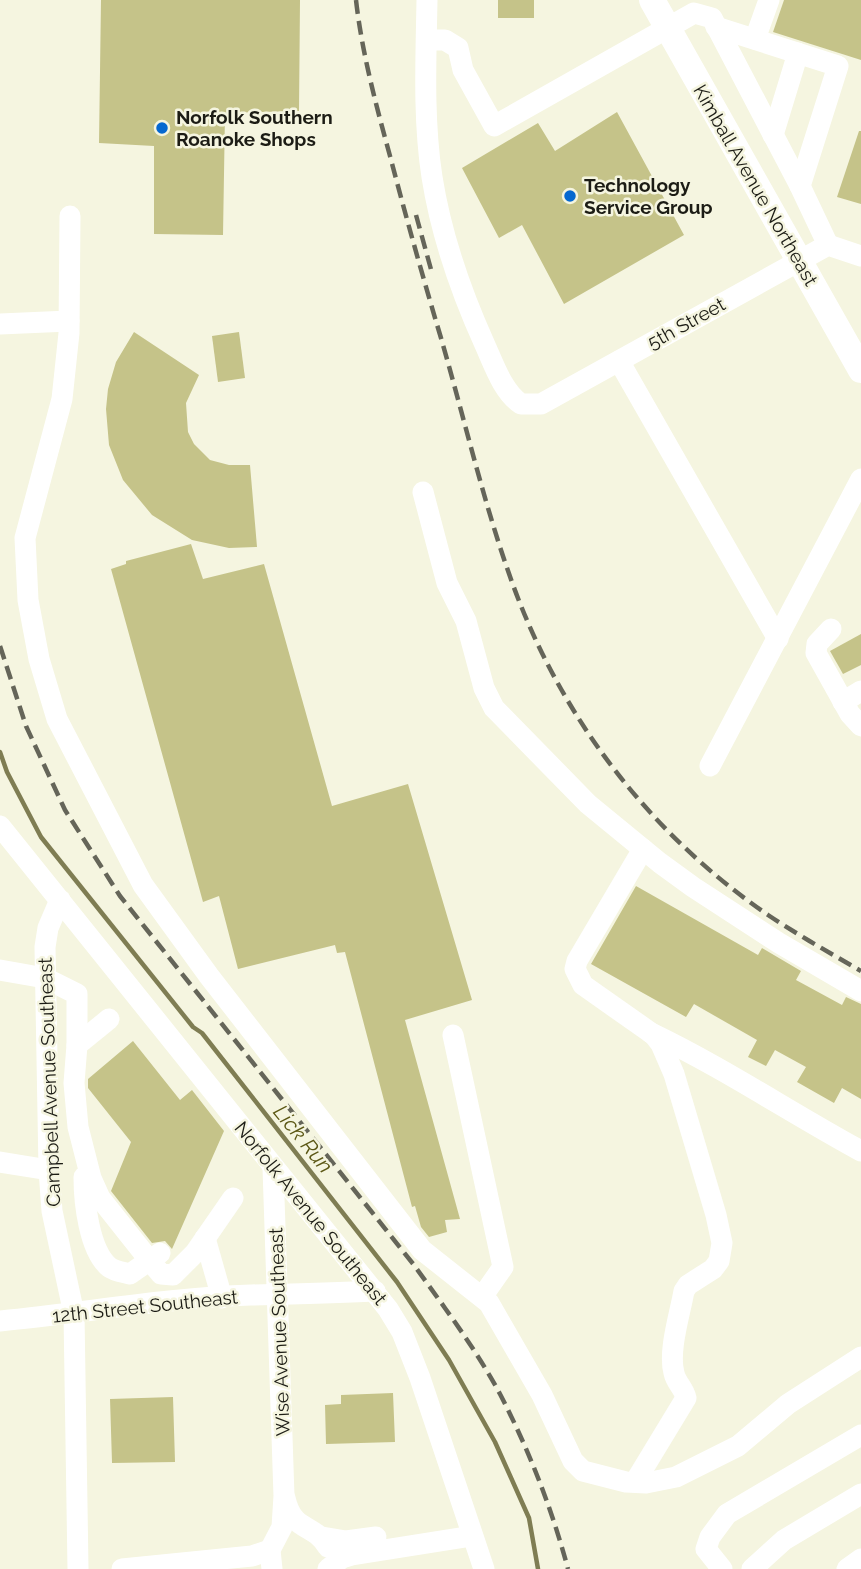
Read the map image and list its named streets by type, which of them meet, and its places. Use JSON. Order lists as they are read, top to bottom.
{
  "streets": {
    "main road": ["Kimball Avenue Northeast"],
    "street": [
      "5th Street",
      "Campbell Avenue Southeast",
      "Norfolk Avenue Southeast",
      "12th Street Southeast",
      "Wise Avenue Southeast"
    ]
  },
  "crossings": [
    ["Kimball Avenue Northeast", "5th Street"],
    ["Campbell Avenue Southeast", "Norfolk Avenue Southeast"],
    ["Campbell Avenue Southeast", "12th Street Southeast"],
    ["Norfolk Avenue Southeast", "12th Street Southeast"],
    ["Norfolk Avenue Southeast", "Wise Avenue Southeast"],
    ["12th Street Southeast", "Wise Avenue Southeast"]
  ],
  "water": ["Lick Run"],
  "places": ["Norfolk Southern Roanoke Shops", "Technology Service Group"]
}
